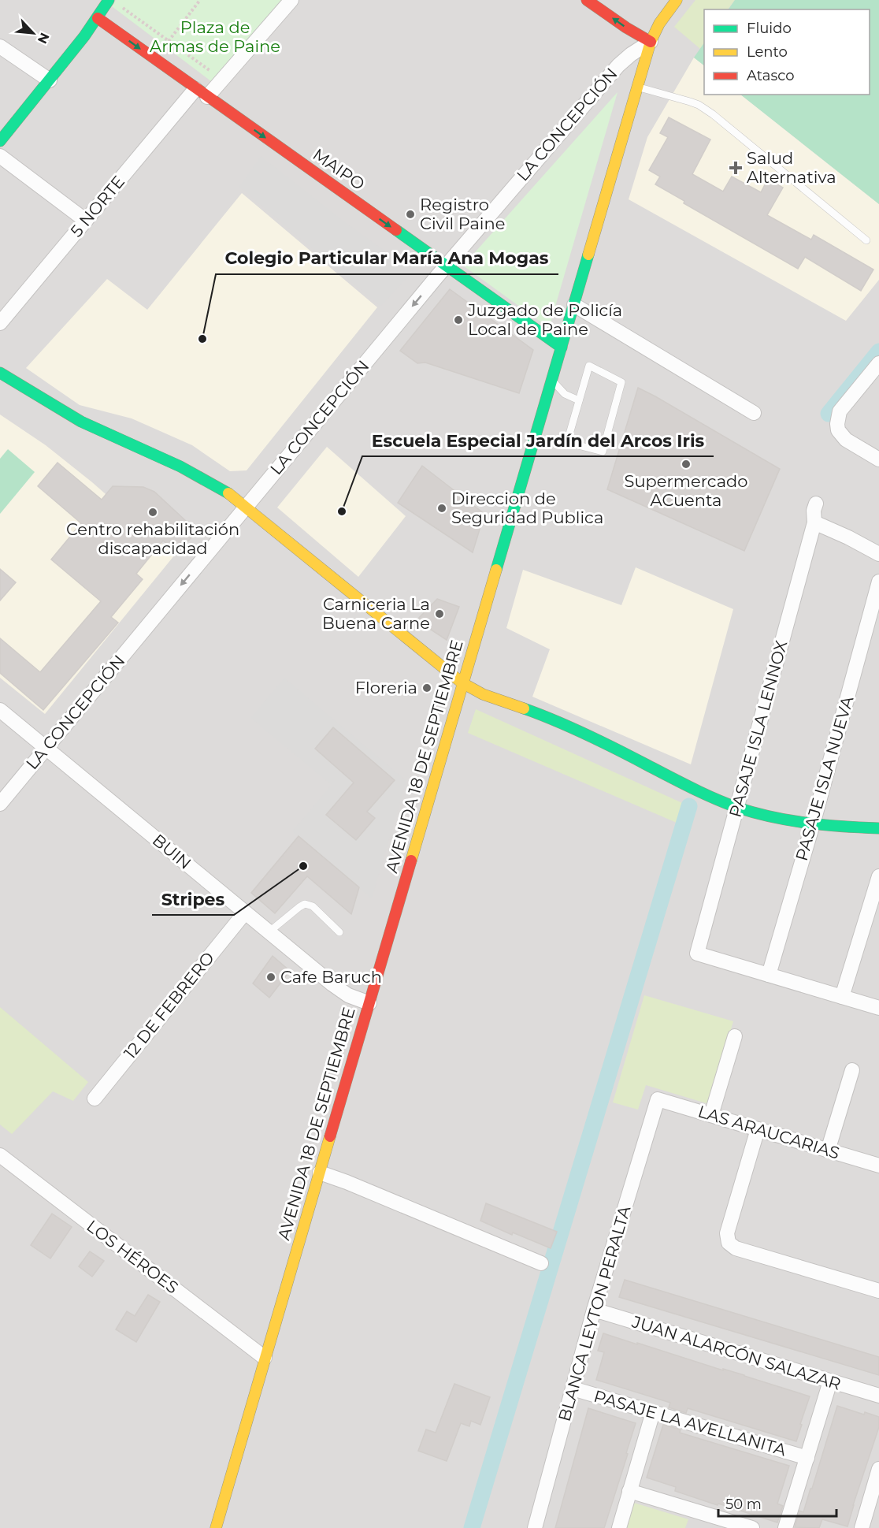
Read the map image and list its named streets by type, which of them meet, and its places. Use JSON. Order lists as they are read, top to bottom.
{
  "streets": {
    "main road": ["MAIPO", "AVENIDA 18 DE SEPTIEMBRE"],
    "street": [
      "LA CONCEPCIÓN",
      "5 NORTE",
      "PASAJE ISLA LENNOX",
      "PASAJE ISLA NUEVA",
      "BUIN",
      "12 DE FEBRERO",
      "LAS ARAUCARIAS",
      "LOS HÉROES",
      "BLANCA LEYTON PERALTA",
      "JUAN ALARCÓN SALAZAR",
      "PASAJE LA AVELLANITA"
    ]
  },
  "crossings": [
    ["LA CONCEPCIÓN", "MAIPO"],
    ["LA CONCEPCIÓN", "AVENIDA 18 DE SEPTIEMBRE"],
    ["LA CONCEPCIÓN", "BUIN"],
    ["MAIPO", "5 NORTE"],
    ["MAIPO", "AVENIDA 18 DE SEPTIEMBRE"],
    ["PASAJE ISLA LENNOX", "PASAJE ISLA NUEVA"],
    ["AVENIDA 18 DE SEPTIEMBRE", "BUIN"],
    ["AVENIDA 18 DE SEPTIEMBRE", "LOS HÉROES"],
    ["BUIN", "12 DE FEBRERO"],
    ["LAS ARAUCARIAS", "BLANCA LEYTON PERALTA"],
    ["BLANCA LEYTON PERALTA", "JUAN ALARCÓN SALAZAR"],
    ["BLANCA LEYTON PERALTA", "PASAJE LA AVELLANITA"]
  ],
  "one_way": ["LA CONCEPCIÓN", "MAIPO"],
  "parks": ["Plaza de Armas de Paine"],
  "places": {
    "health": ["Salud Alternativa"],
    "other": [
      "Registro Civil Paine",
      "Juzgado de Policía Local de Paine",
      "Colegio Particular María Ana Mogas",
      "Supermercado ACuenta",
      "Direccion de Seguridad Publica",
      "Escuela Especial Jardín del Arcos Iris",
      "Centro rehabilitación discapacidad",
      "Carniceria La Buena Carne",
      "Floreria",
      "Stripes",
      "Cafe Baruch"
    ]
  },
  "legend": ["Fluido", "Lento", "Atasco"],
  "scale_bar": "50 m",
  "north": "bottom right"
}
